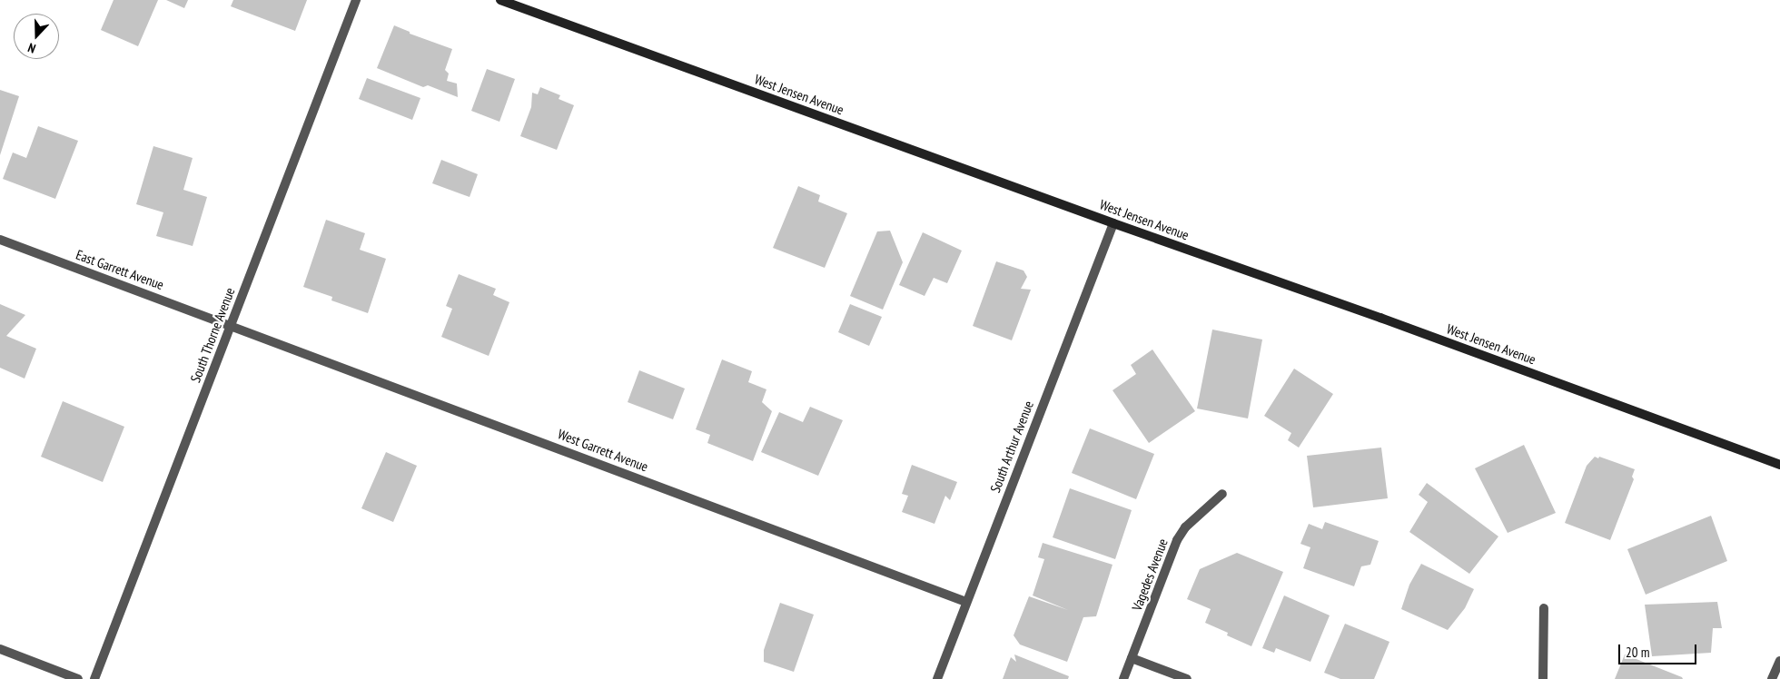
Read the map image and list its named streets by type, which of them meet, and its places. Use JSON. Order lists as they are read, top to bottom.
{
  "streets": {
    "street": [
      "West Jensen Avenue",
      "East Garrett Avenue",
      "South Thorne Avenue",
      "South Arthur Avenue",
      "West Garrett Avenue",
      "Vagedes Avenue"
    ]
  },
  "crossings": [
    ["West Jensen Avenue", "South Arthur Avenue"],
    ["East Garrett Avenue", "South Thorne Avenue"],
    ["East Garrett Avenue", "West Garrett Avenue"],
    ["South Thorne Avenue", "West Garrett Avenue"],
    ["South Arthur Avenue", "West Garrett Avenue"]
  ],
  "scale_bar": "20 m",
  "north": "bottom"
}
